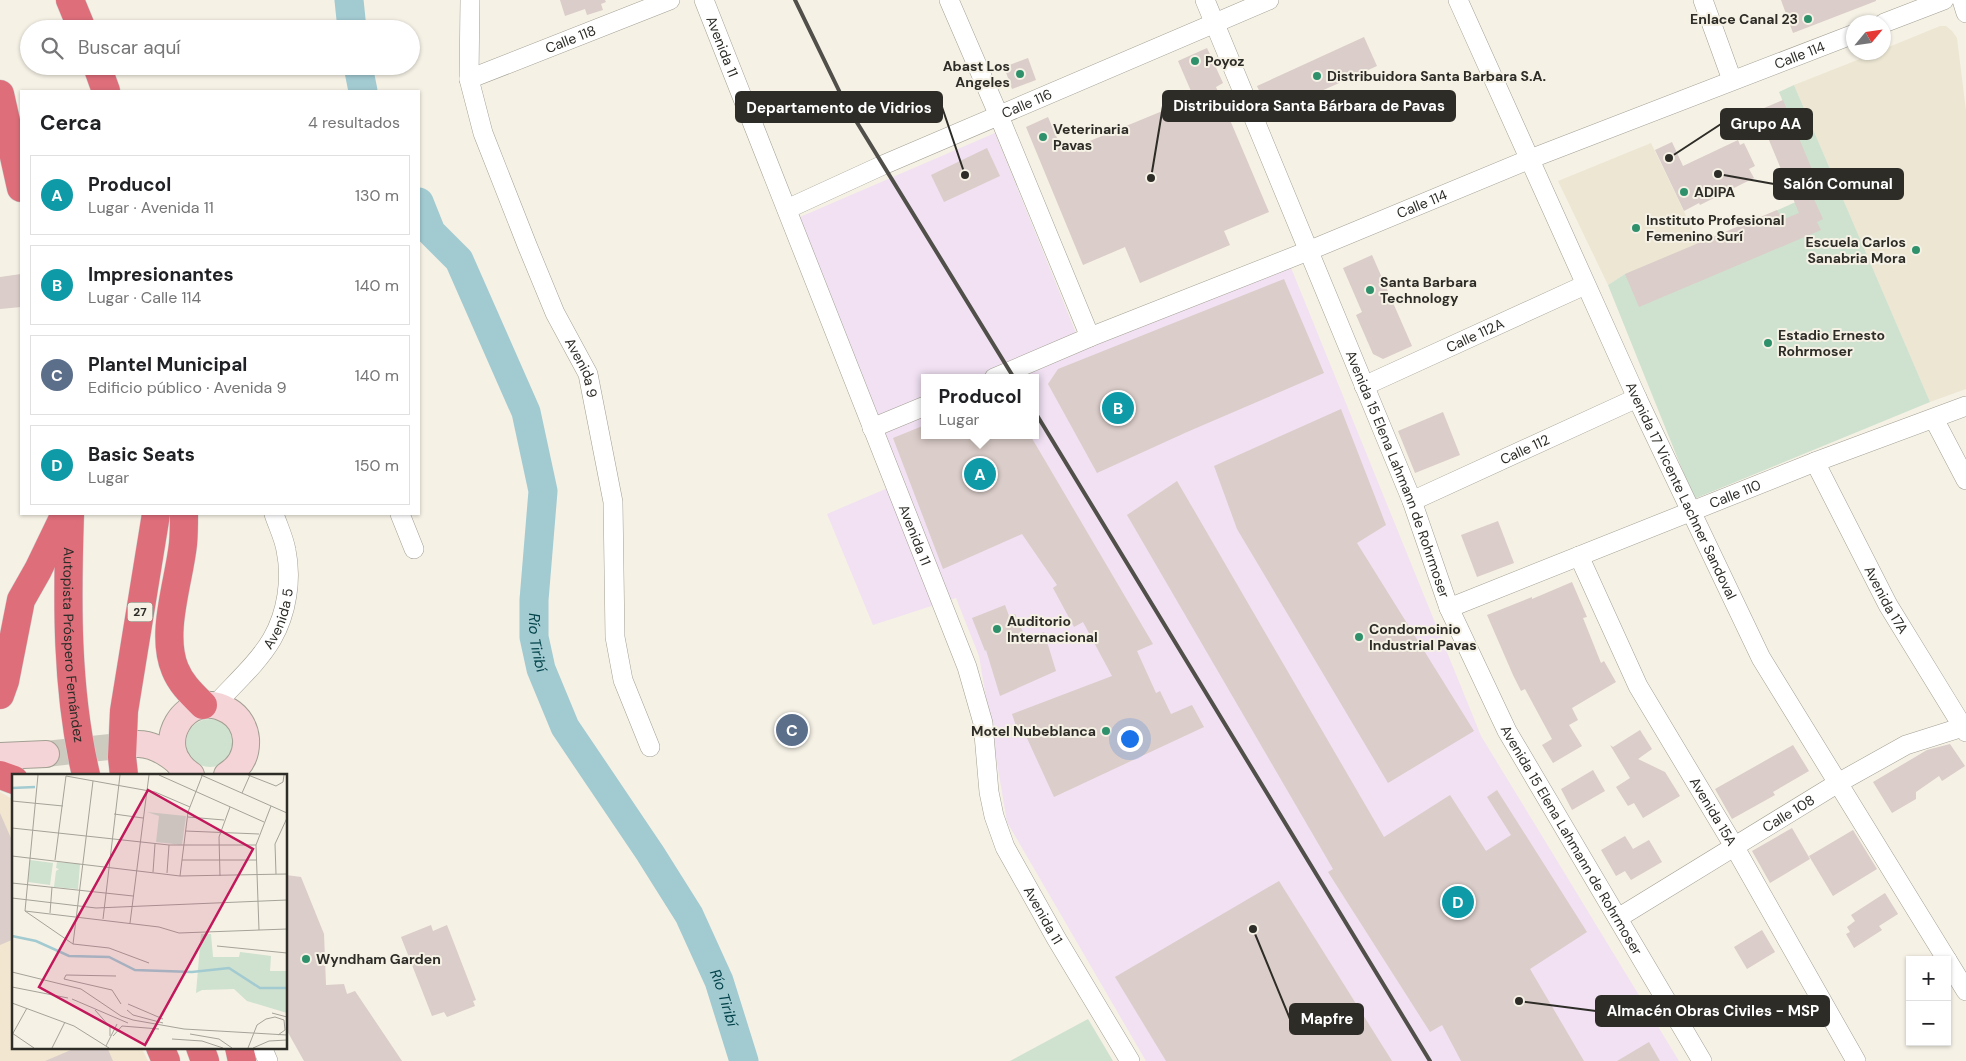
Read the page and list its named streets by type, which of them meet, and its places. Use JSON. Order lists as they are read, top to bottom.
{
  "streets": {
    "highway": ["27", "Autopista Próspero Fernández"],
    "street": [
      "Calle 118",
      "Avenida 11",
      "Calle 114",
      "Calle 116",
      "Calle 112A",
      "Avenida 9",
      "Calle 112",
      "Avenida 15 Elena Lahmann de Rohrmoser",
      "Avenida 17 Vicente Lachner Sandoval",
      "Calle 110",
      "Avenida 17A",
      "Avenida 5",
      "Avenida 15A",
      "Calle 108"
    ]
  },
  "crossings": [
    ["Calle 118", "Avenida 9"],
    ["Avenida 11", "Calle 116"],
    ["Calle 114", "Avenida 15 Elena Lahmann de Rohrmoser"],
    ["Calle 114", "Avenida 17 Vicente Lachner Sandoval"],
    ["Calle 116", "Avenida 15 Elena Lahmann de Rohrmoser"],
    ["Calle 112A", "Avenida 15 Elena Lahmann de Rohrmoser"],
    ["Calle 112A", "Avenida 17 Vicente Lachner Sandoval"],
    ["Calle 112", "Avenida 15 Elena Lahmann de Rohrmoser"],
    ["Calle 112", "Avenida 17 Vicente Lachner Sandoval"],
    ["Avenida 15 Elena Lahmann de Rohrmoser", "Calle 110"],
    ["Avenida 15 Elena Lahmann de Rohrmoser", "Calle 108"],
    ["Avenida 17 Vicente Lachner Sandoval", "Calle 110"],
    ["Avenida 17 Vicente Lachner Sandoval", "Calle 108"],
    ["Calle 110", "Avenida 17A"],
    ["Calle 110", "Avenida 15A"],
    ["Avenida 17A", "Calle 108"],
    ["Avenida 15A", "Calle 108"]
  ],
  "water": ["Río Tiribí"],
  "places": [
    "Enlace Canal 23",
    "Poyoz",
    "Abast Los Angeles",
    "Distribuidora Santa Barbara S.A.",
    "Veterinaria Pavas",
    "Grupo AA",
    "Salón Comunal",
    "Departamento de Vidrios",
    "Distribuidora Santa Bárbara de Pavas",
    "ADIPA",
    "Instituto Profesional Femenino Surí",
    "Escuela Carlos Sanabria Mora",
    "Santa Barbara Technology",
    "Estadio Ernesto Rohrmoser",
    "Auditorio Internacional",
    "Condomoinio Industrial Pavas",
    "Motel Nubeblanca",
    "Mapfre",
    "Wyndham Garden",
    "Almacén Obras Civiles - MSP"
  ],
  "north": "top right",
  "page": {
    "search": "Buscar aquí",
    "heading": ["Cerca", "4 resultados"],
    "list": [
      {
        "mark": "A",
        "name": "Producol",
        "note": "Lugar · Avenida 11",
        "value": "130 m"
      },
      {
        "mark": "B",
        "name": "Impresionantes",
        "note": "Lugar · Calle 114",
        "value": "140 m"
      },
      {
        "mark": "C",
        "name": "Plantel Municipal",
        "note": "Edificio público · Avenida 9",
        "value": "140 m"
      },
      {
        "mark": "D",
        "name": "Basic Seats",
        "note": "Lugar",
        "value": "150 m"
      }
    ],
    "popup": ["Producol", "Lugar"],
    "pins": [
      "B",
      "A",
      "C",
      "D"
    ],
    "map_buttons": ["+", "−"]
  }
}
